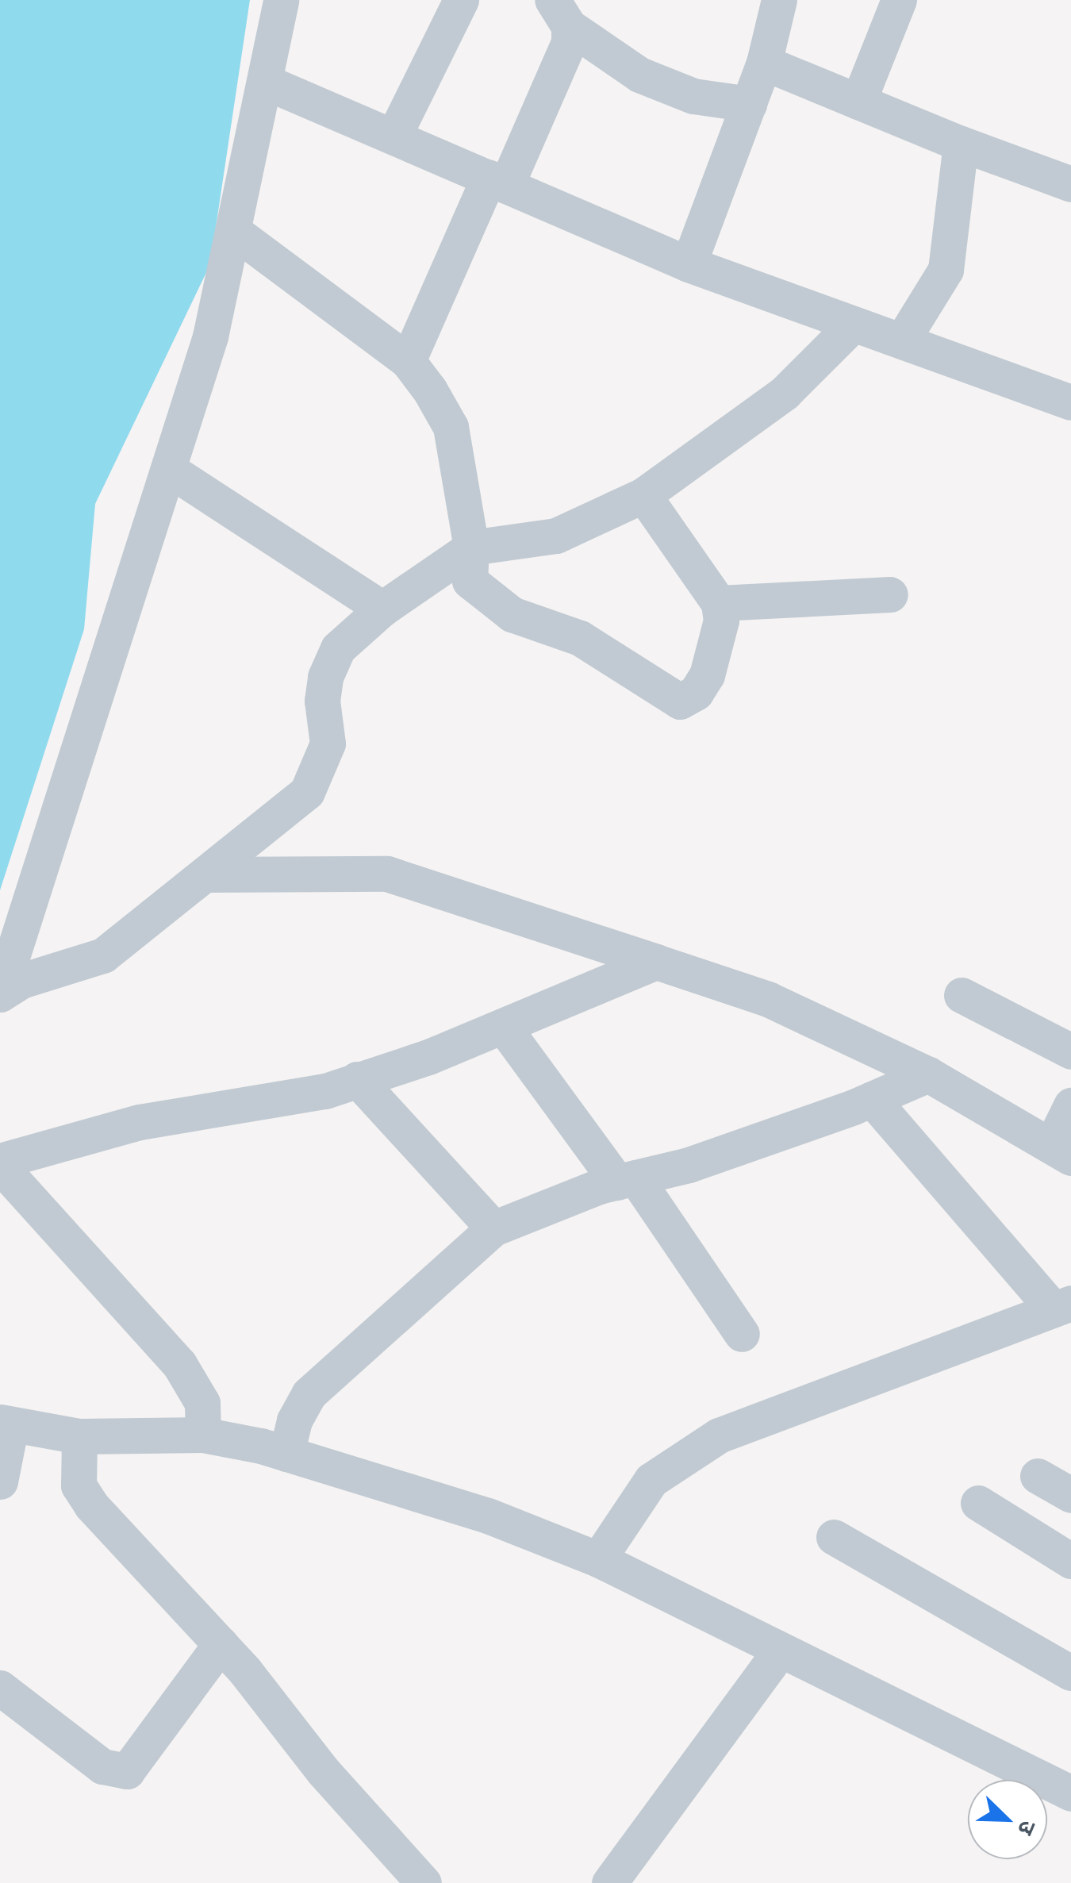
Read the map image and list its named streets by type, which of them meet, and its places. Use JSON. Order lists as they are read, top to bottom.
{
  "north": "bottom right"
}
